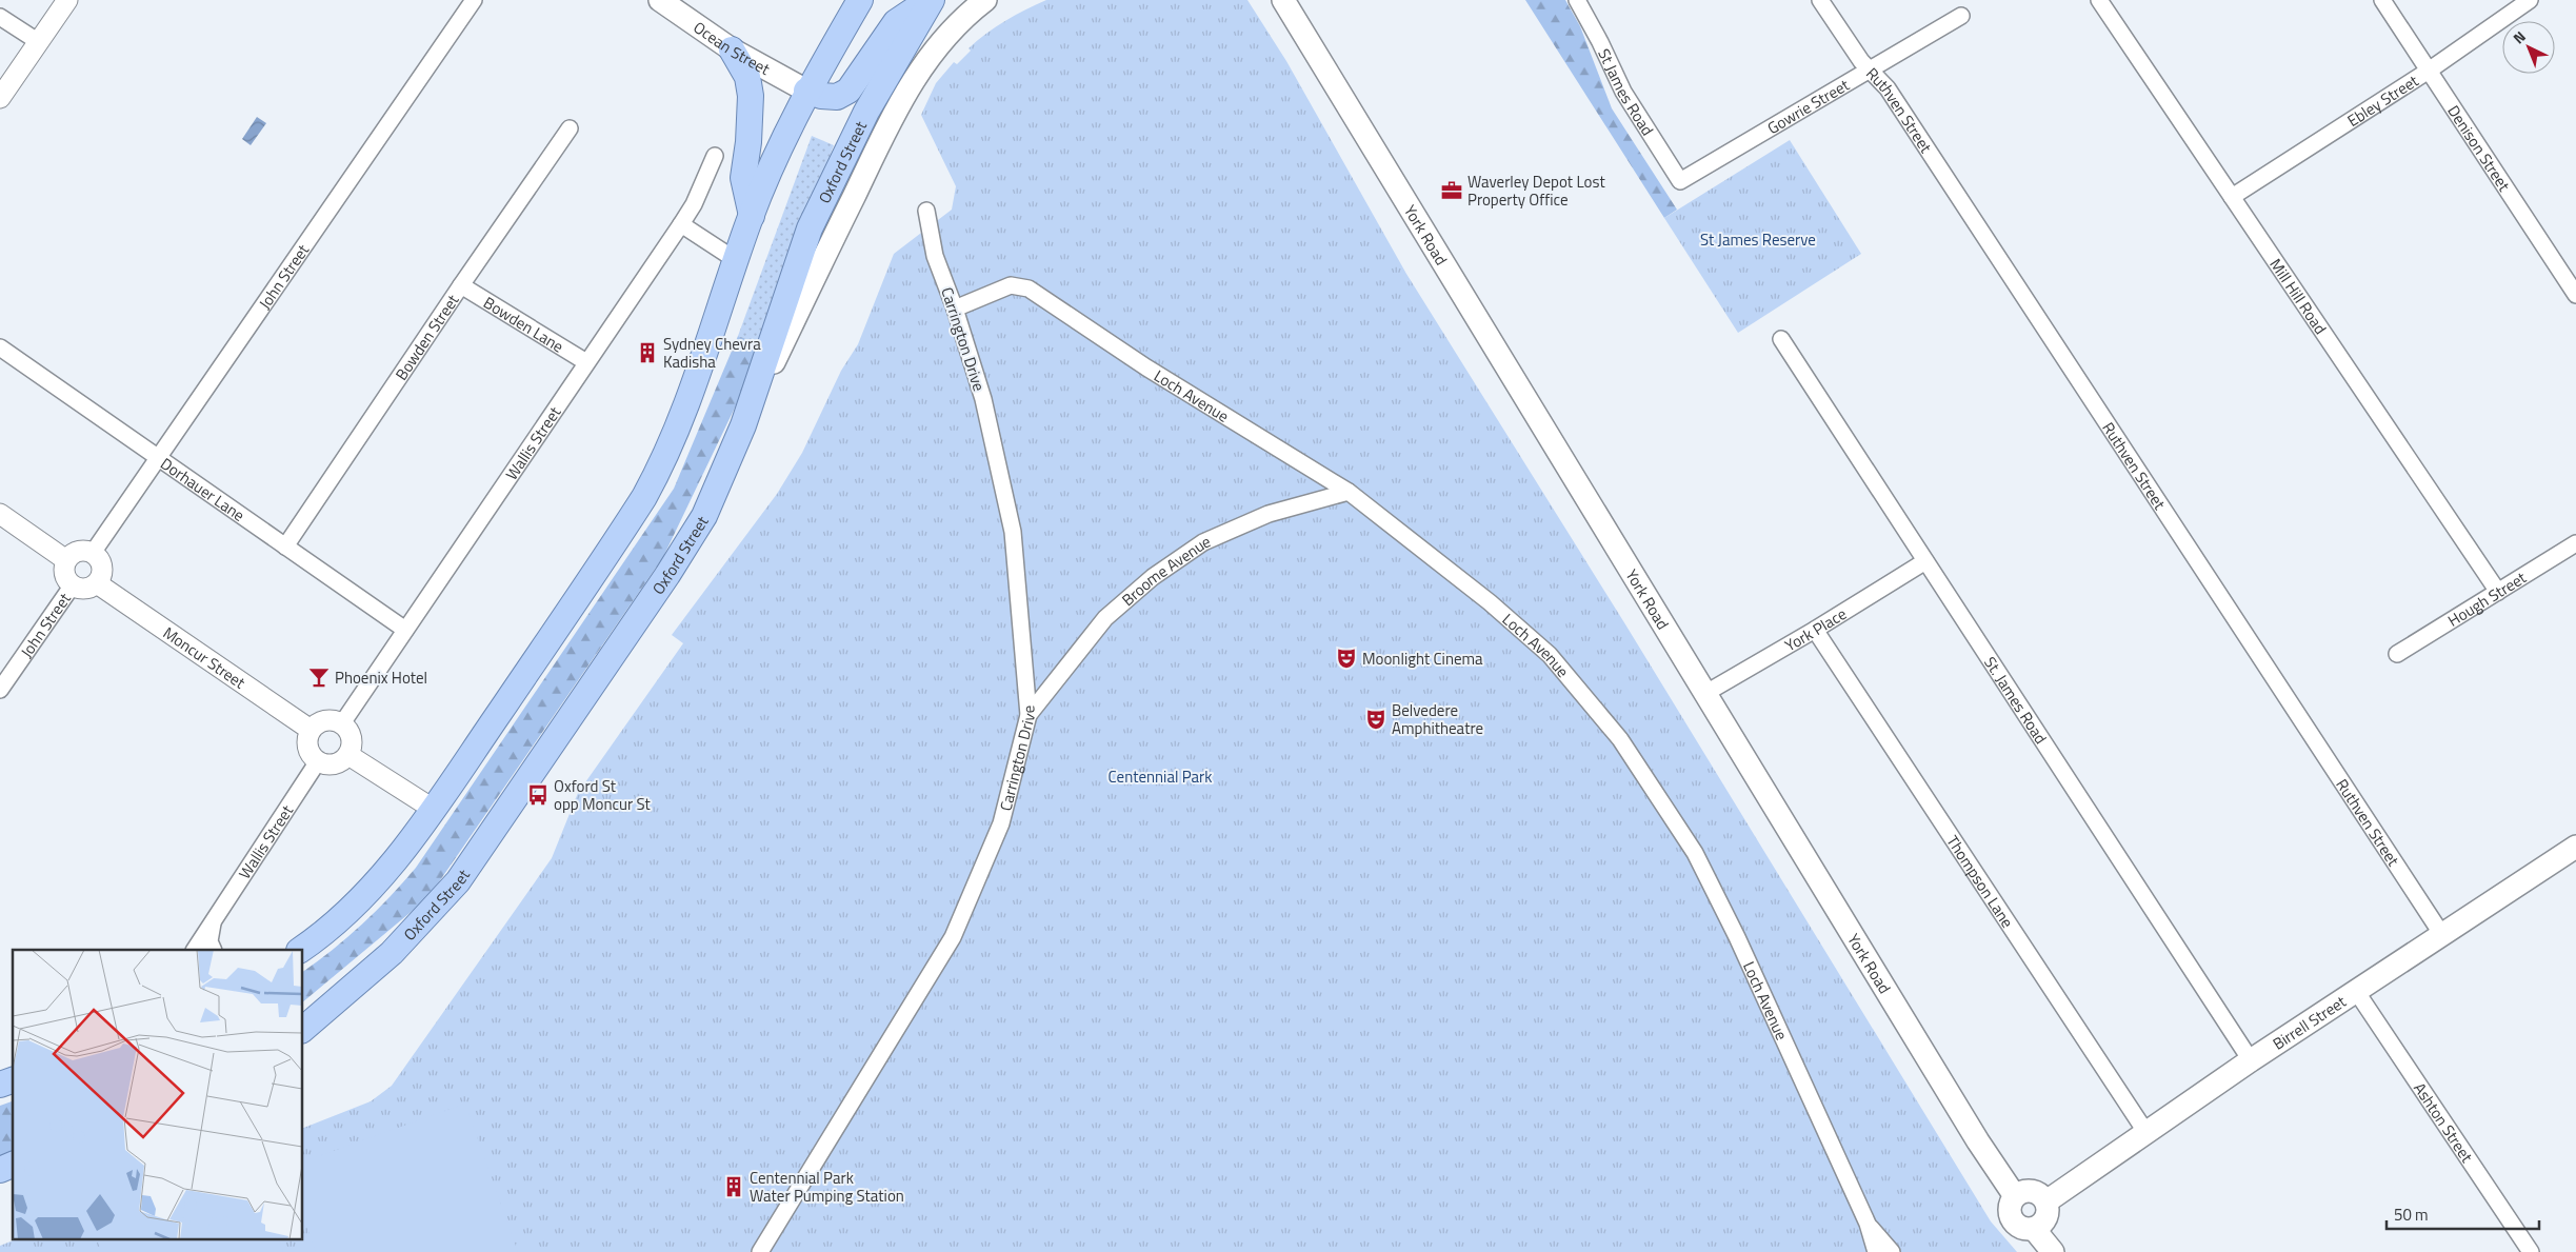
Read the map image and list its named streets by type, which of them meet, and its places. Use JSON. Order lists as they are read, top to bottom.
{
  "streets": {
    "main road": [
      "Ocean Street",
      "Oxford Street",
      "York Road",
      "Birrell Street"
    ],
    "street": [
      "St James Road",
      "Ebley Street",
      "Gowrie Street",
      "Ruthven Street",
      "Denison Street",
      "John Street",
      "Mill Hill Road",
      "Bowden Lane",
      "Bowden Street",
      "Carrington Drive",
      "Loch Avenue",
      "Wallis Street",
      "Dorhauer Lane",
      "Broome Avenue",
      "Hough Street",
      "York Place",
      "Moncur Street",
      "St. James Road",
      "Thompson Lane",
      "Ashton Street"
    ]
  },
  "crossings": [
    ["St James Road", "Gowrie Street"],
    ["Ebley Street", "Denison Street"],
    ["Ebley Street", "Mill Hill Road"],
    ["Gowrie Street", "Ruthven Street"],
    ["Ruthven Street", "Birrell Street"],
    ["York Road", "York Place"],
    ["York Road", "Birrell Street"],
    ["John Street", "Dorhauer Lane"],
    ["John Street", "Moncur Street"],
    ["Mill Hill Road", "Hough Street"],
    ["Bowden Lane", "Bowden Street"],
    ["Bowden Lane", "Wallis Street"],
    ["Bowden Street", "Dorhauer Lane"],
    ["Carrington Drive", "Loch Avenue"],
    ["Carrington Drive", "Broome Avenue"],
    ["Loch Avenue", "Broome Avenue"],
    ["Wallis Street", "Dorhauer Lane"],
    ["Wallis Street", "Moncur Street"],
    ["York Place", "St. James Road"],
    ["York Place", "Thompson Lane"],
    ["St. James Road", "Birrell Street"],
    ["Thompson Lane", "Birrell Street"],
    ["Birrell Street", "Ashton Street"]
  ],
  "parks": ["St James Reserve", "Centennial Park"],
  "places": {
    "office": ["Waverley Depot Lost Property Office"],
    "building": ["Sydney Chevra Kadisha", "Centennial Park Water Pumping Station"],
    "theatre": ["Moonlight Cinema", "Belvedere Amphitheatre"],
    "bar": ["Phoenix Hotel"],
    "bus stop": ["Oxford St opp Moncur St"]
  },
  "scale_bar": "50 m",
  "north": "top left"
}
